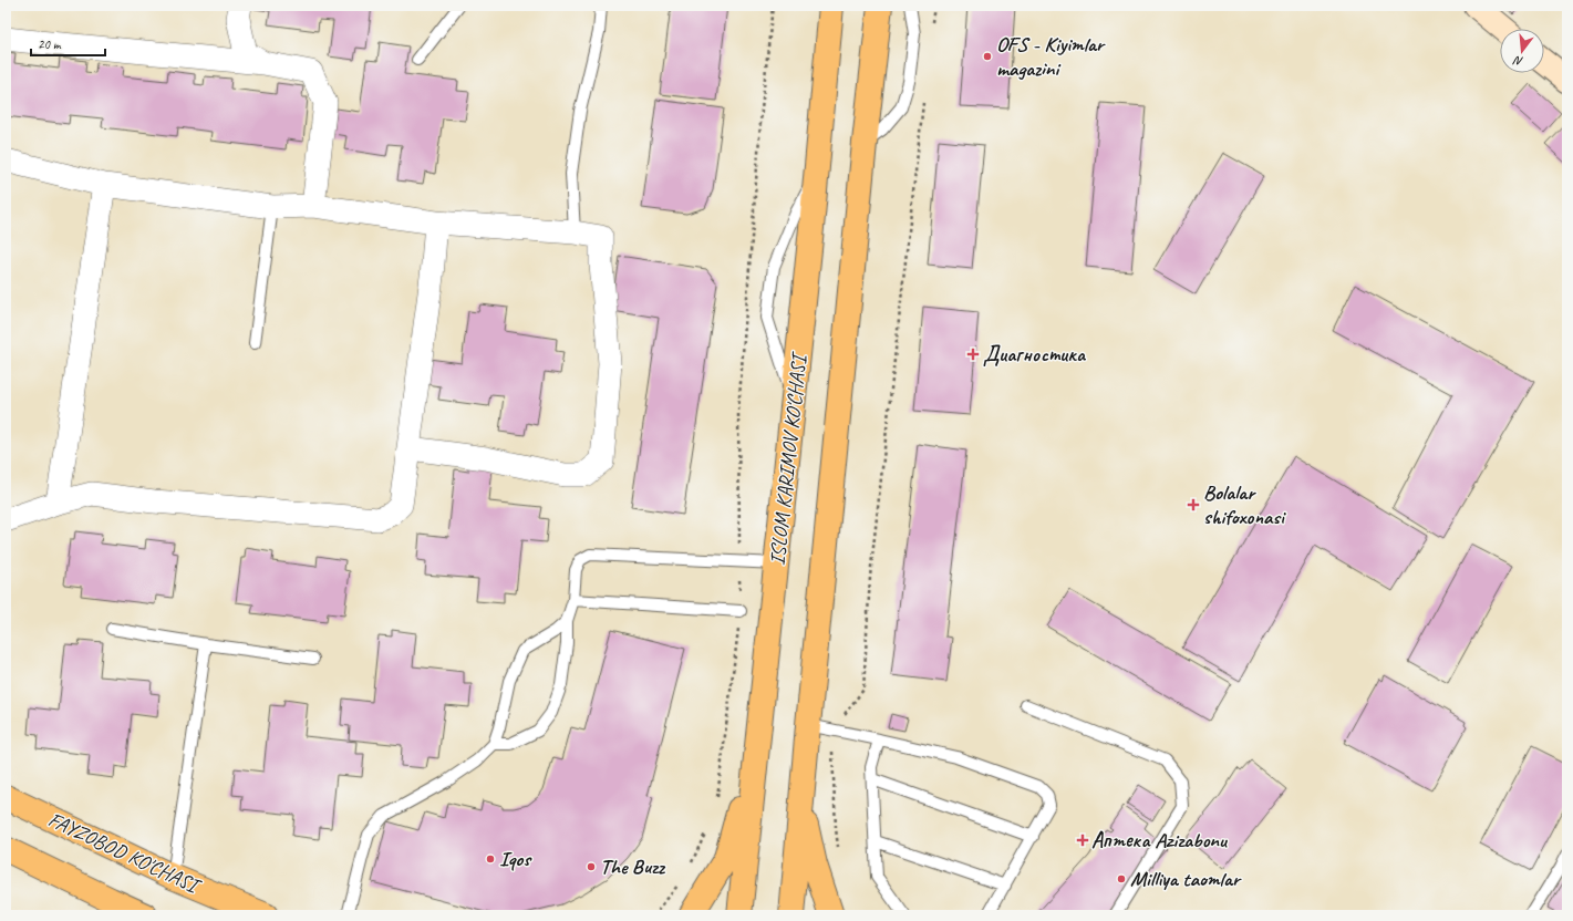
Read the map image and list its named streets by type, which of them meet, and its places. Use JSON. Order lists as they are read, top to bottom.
{
  "streets": {
    "main road": ["ISLOM KARIMOV KO'CHASI", "FAYZOBOD KO'CHASI"]
  },
  "places": {
    "other": [
      "OFS - Kiyimlar magazini",
      "Iqos",
      "The Buzz",
      "Milliya taomlar"
    ],
    "health": ["Диагностика", "Bolalar shifoxonasi", "Аптека Azizabonu"]
  },
  "scale_bar": "20 m",
  "north": "bottom"
}
